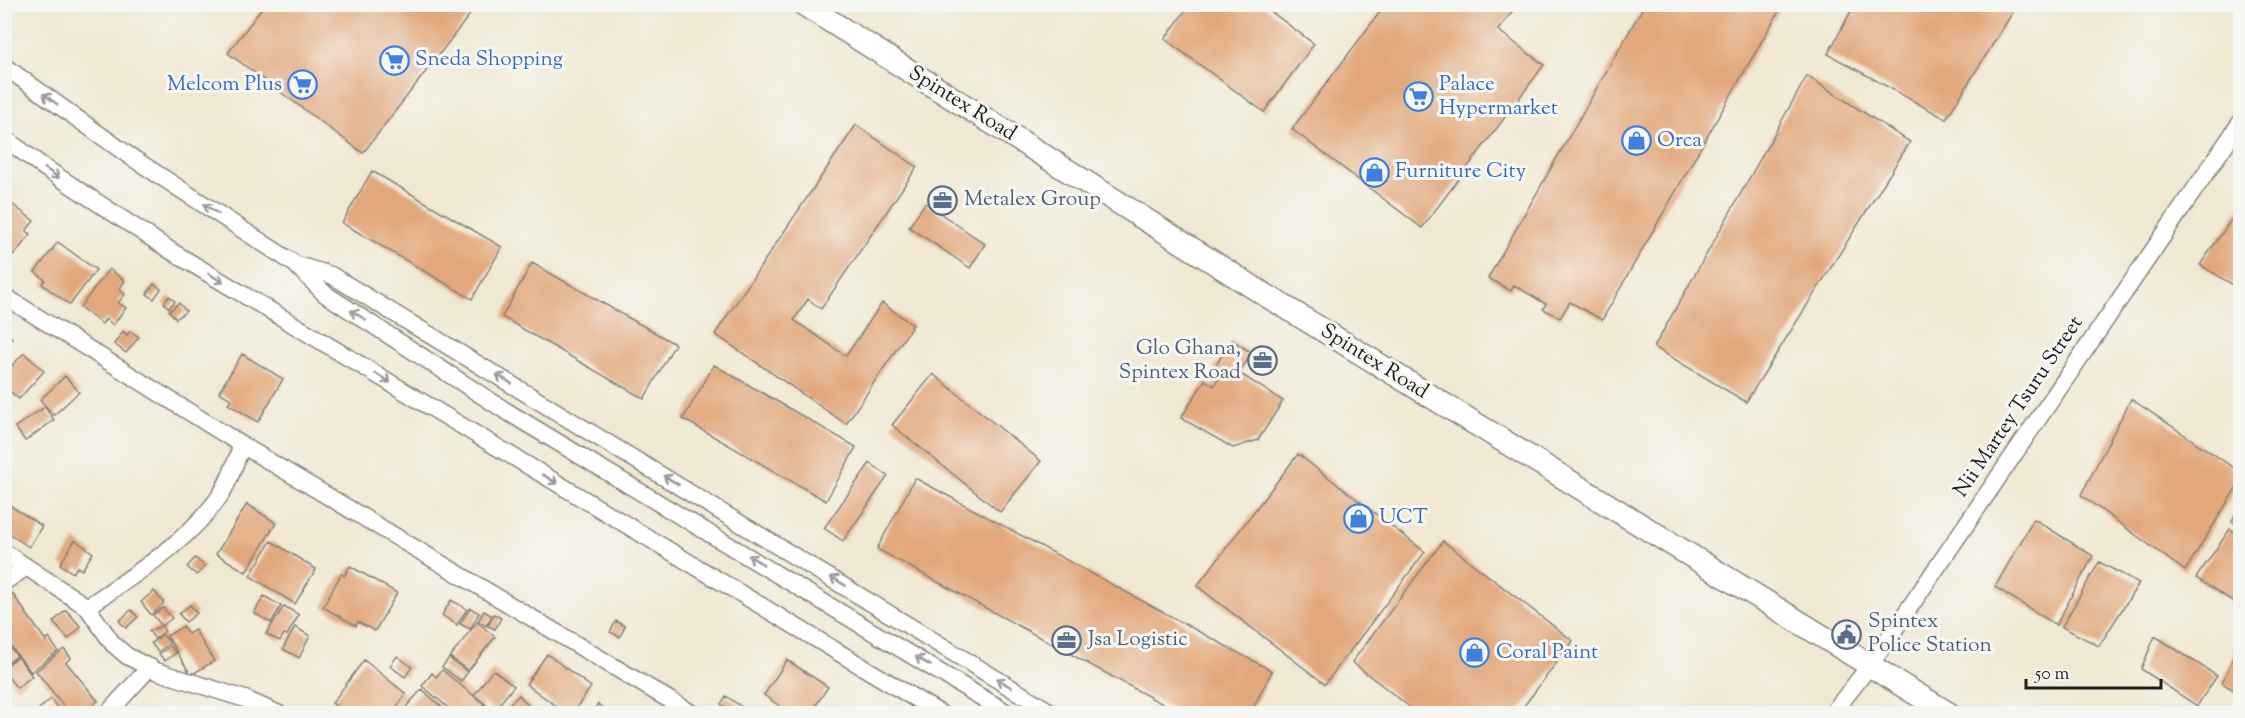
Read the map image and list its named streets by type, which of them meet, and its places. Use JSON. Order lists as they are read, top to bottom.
{
  "streets": {
    "main road": ["Spintex Road"],
    "street": ["Nii Martey Tsuru Street"]
  },
  "crossings": [
    ["Spintex Road", "Nii Martey Tsuru Street"]
  ],
  "places": {
    "supermarket": ["Sneda Shopping", "Melcom Plus", "Palace Hypermarket"],
    "shop": [
      "Orca",
      "Furniture City",
      "UCT",
      "Coral Paint"
    ],
    "office": ["Metalex Group", "Glo Ghana, Spintex Road", "Jsa Logistic"],
    "public building": ["Spintex Police Station"]
  },
  "scale_bar": "50 m"
}
